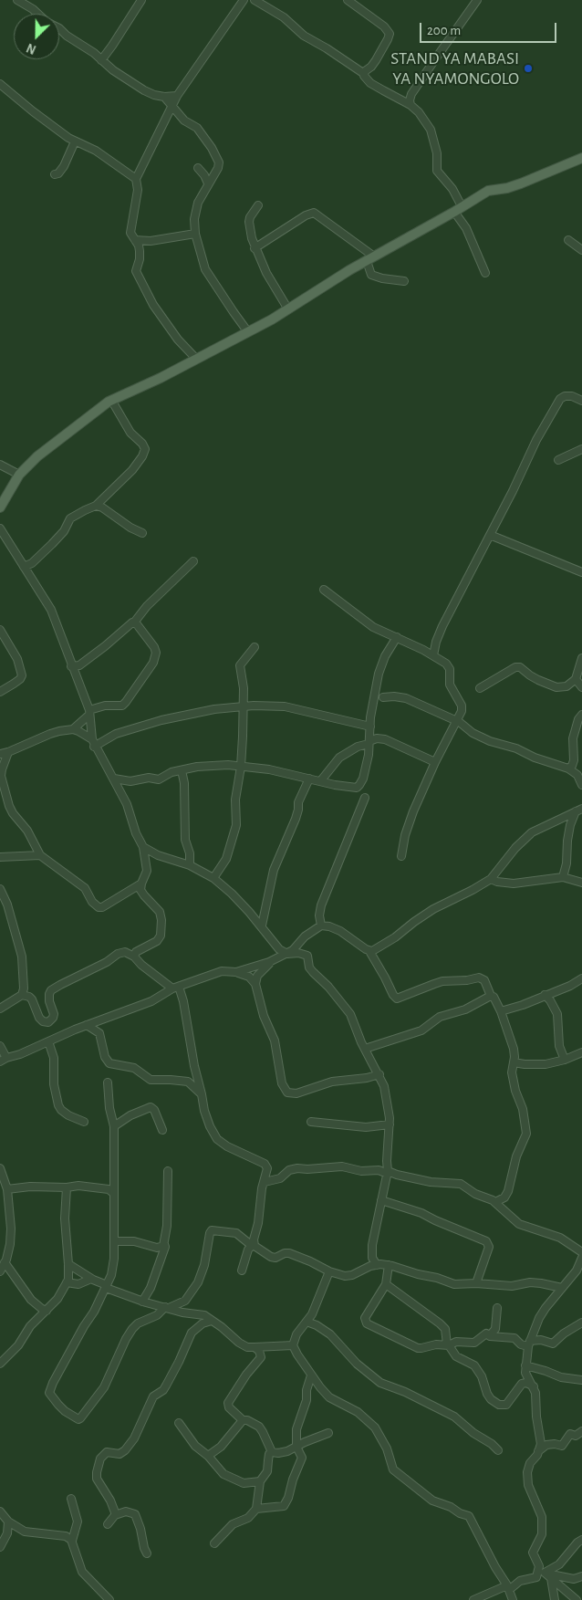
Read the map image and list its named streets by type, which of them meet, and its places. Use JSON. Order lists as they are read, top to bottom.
{
  "places": ["STAND YA MABASI YA NYAMONGOLO"],
  "scale_bar": "200 m",
  "north": "bottom left"
}
